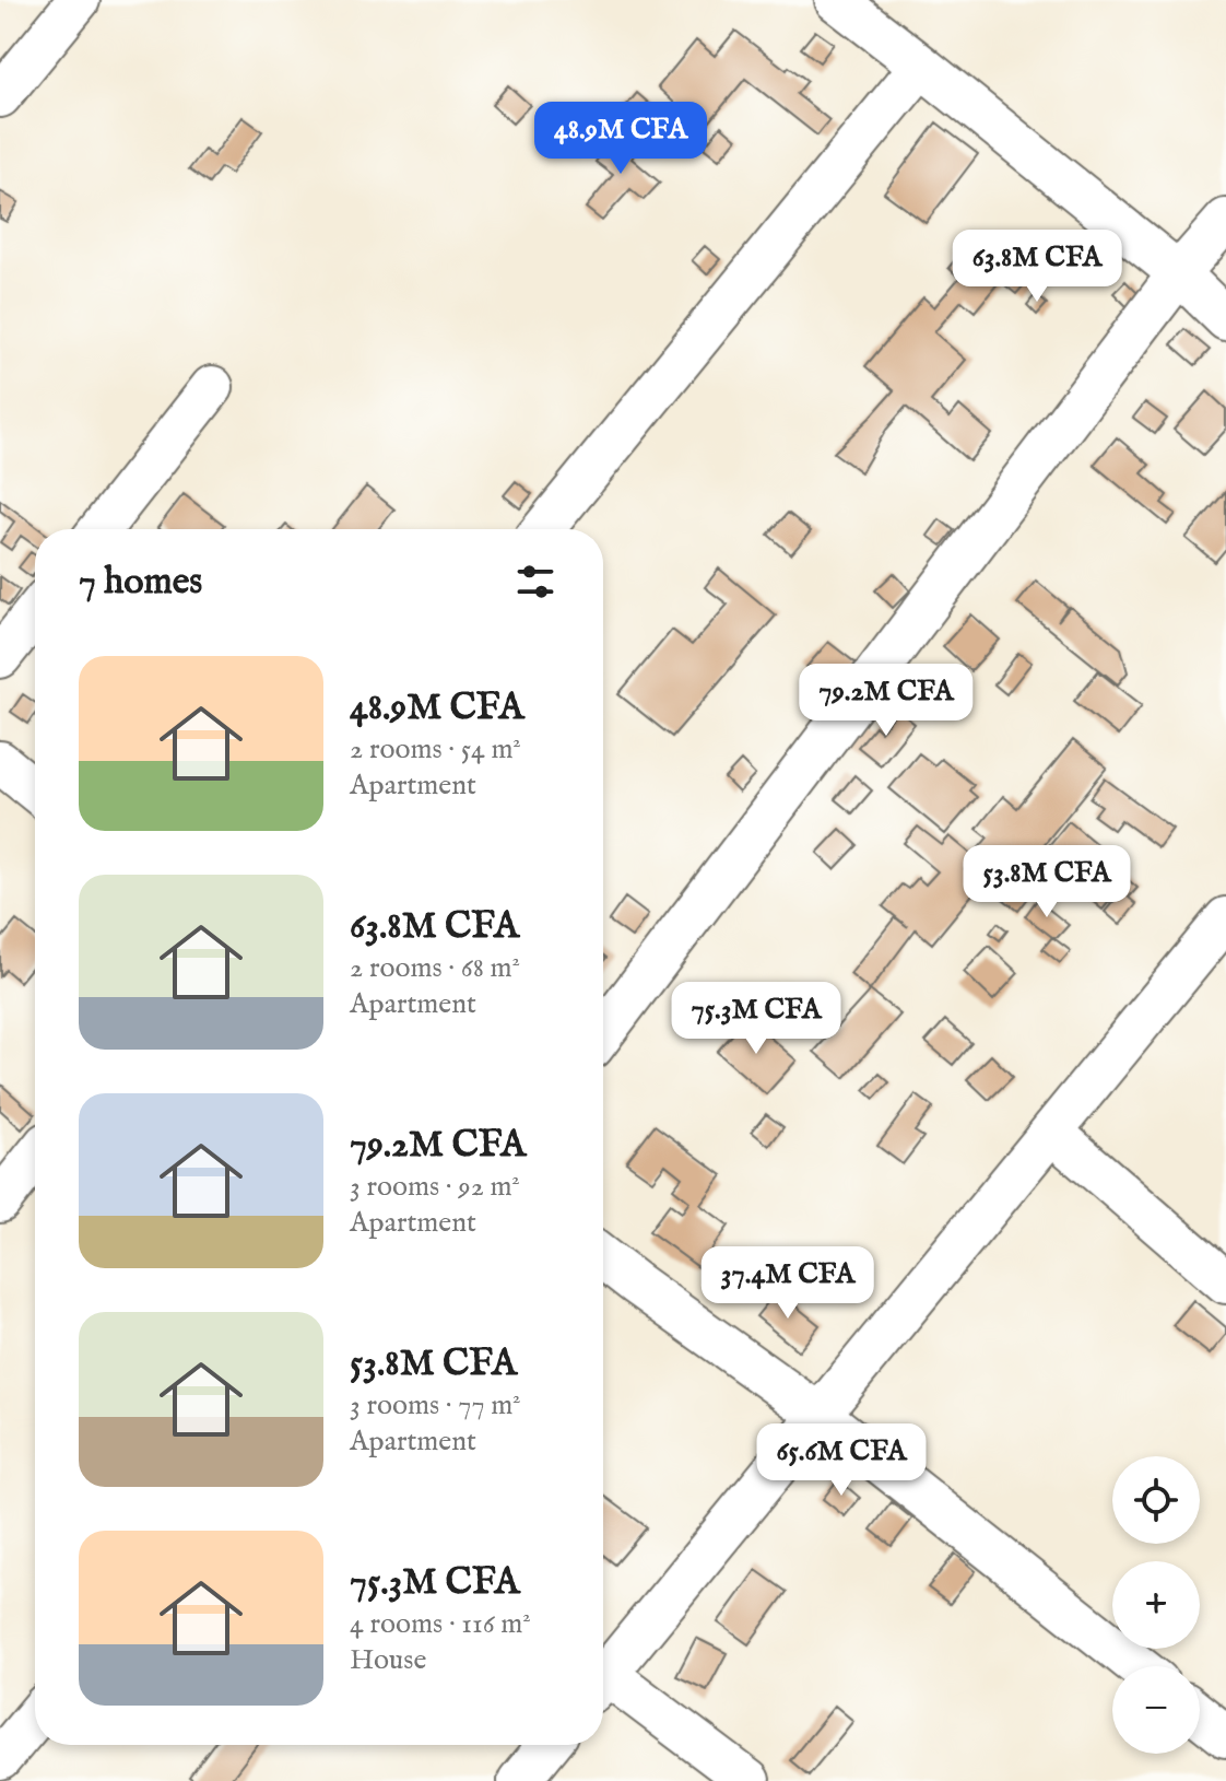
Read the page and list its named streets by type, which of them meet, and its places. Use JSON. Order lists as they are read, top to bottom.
{
  "page": {
    "price": [
      "48.9M CFA",
      "63.8M CFA",
      "79.2M CFA",
      "53.8M CFA",
      "75.3M CFA",
      "37.4M CFA",
      "65.6M CFA"
    ],
    "heading": "7 homes",
    "list": [
      {
        "name": "48.9M CFA",
        "note": "2 rooms · 54 m² · Apartment"
      },
      {
        "name": "63.8M CFA",
        "note": "2 rooms · 68 m² · Apartment"
      },
      {
        "name": "79.2M CFA",
        "note": "3 rooms · 92 m² · Apartment"
      },
      {
        "name": "53.8M CFA",
        "note": "3 rooms · 77 m² · Apartment"
      },
      {
        "name": "75.3M CFA",
        "note": "4 rooms · 116 m² · House"
      }
    ],
    "map_buttons": ["+", "−"]
  }
}
